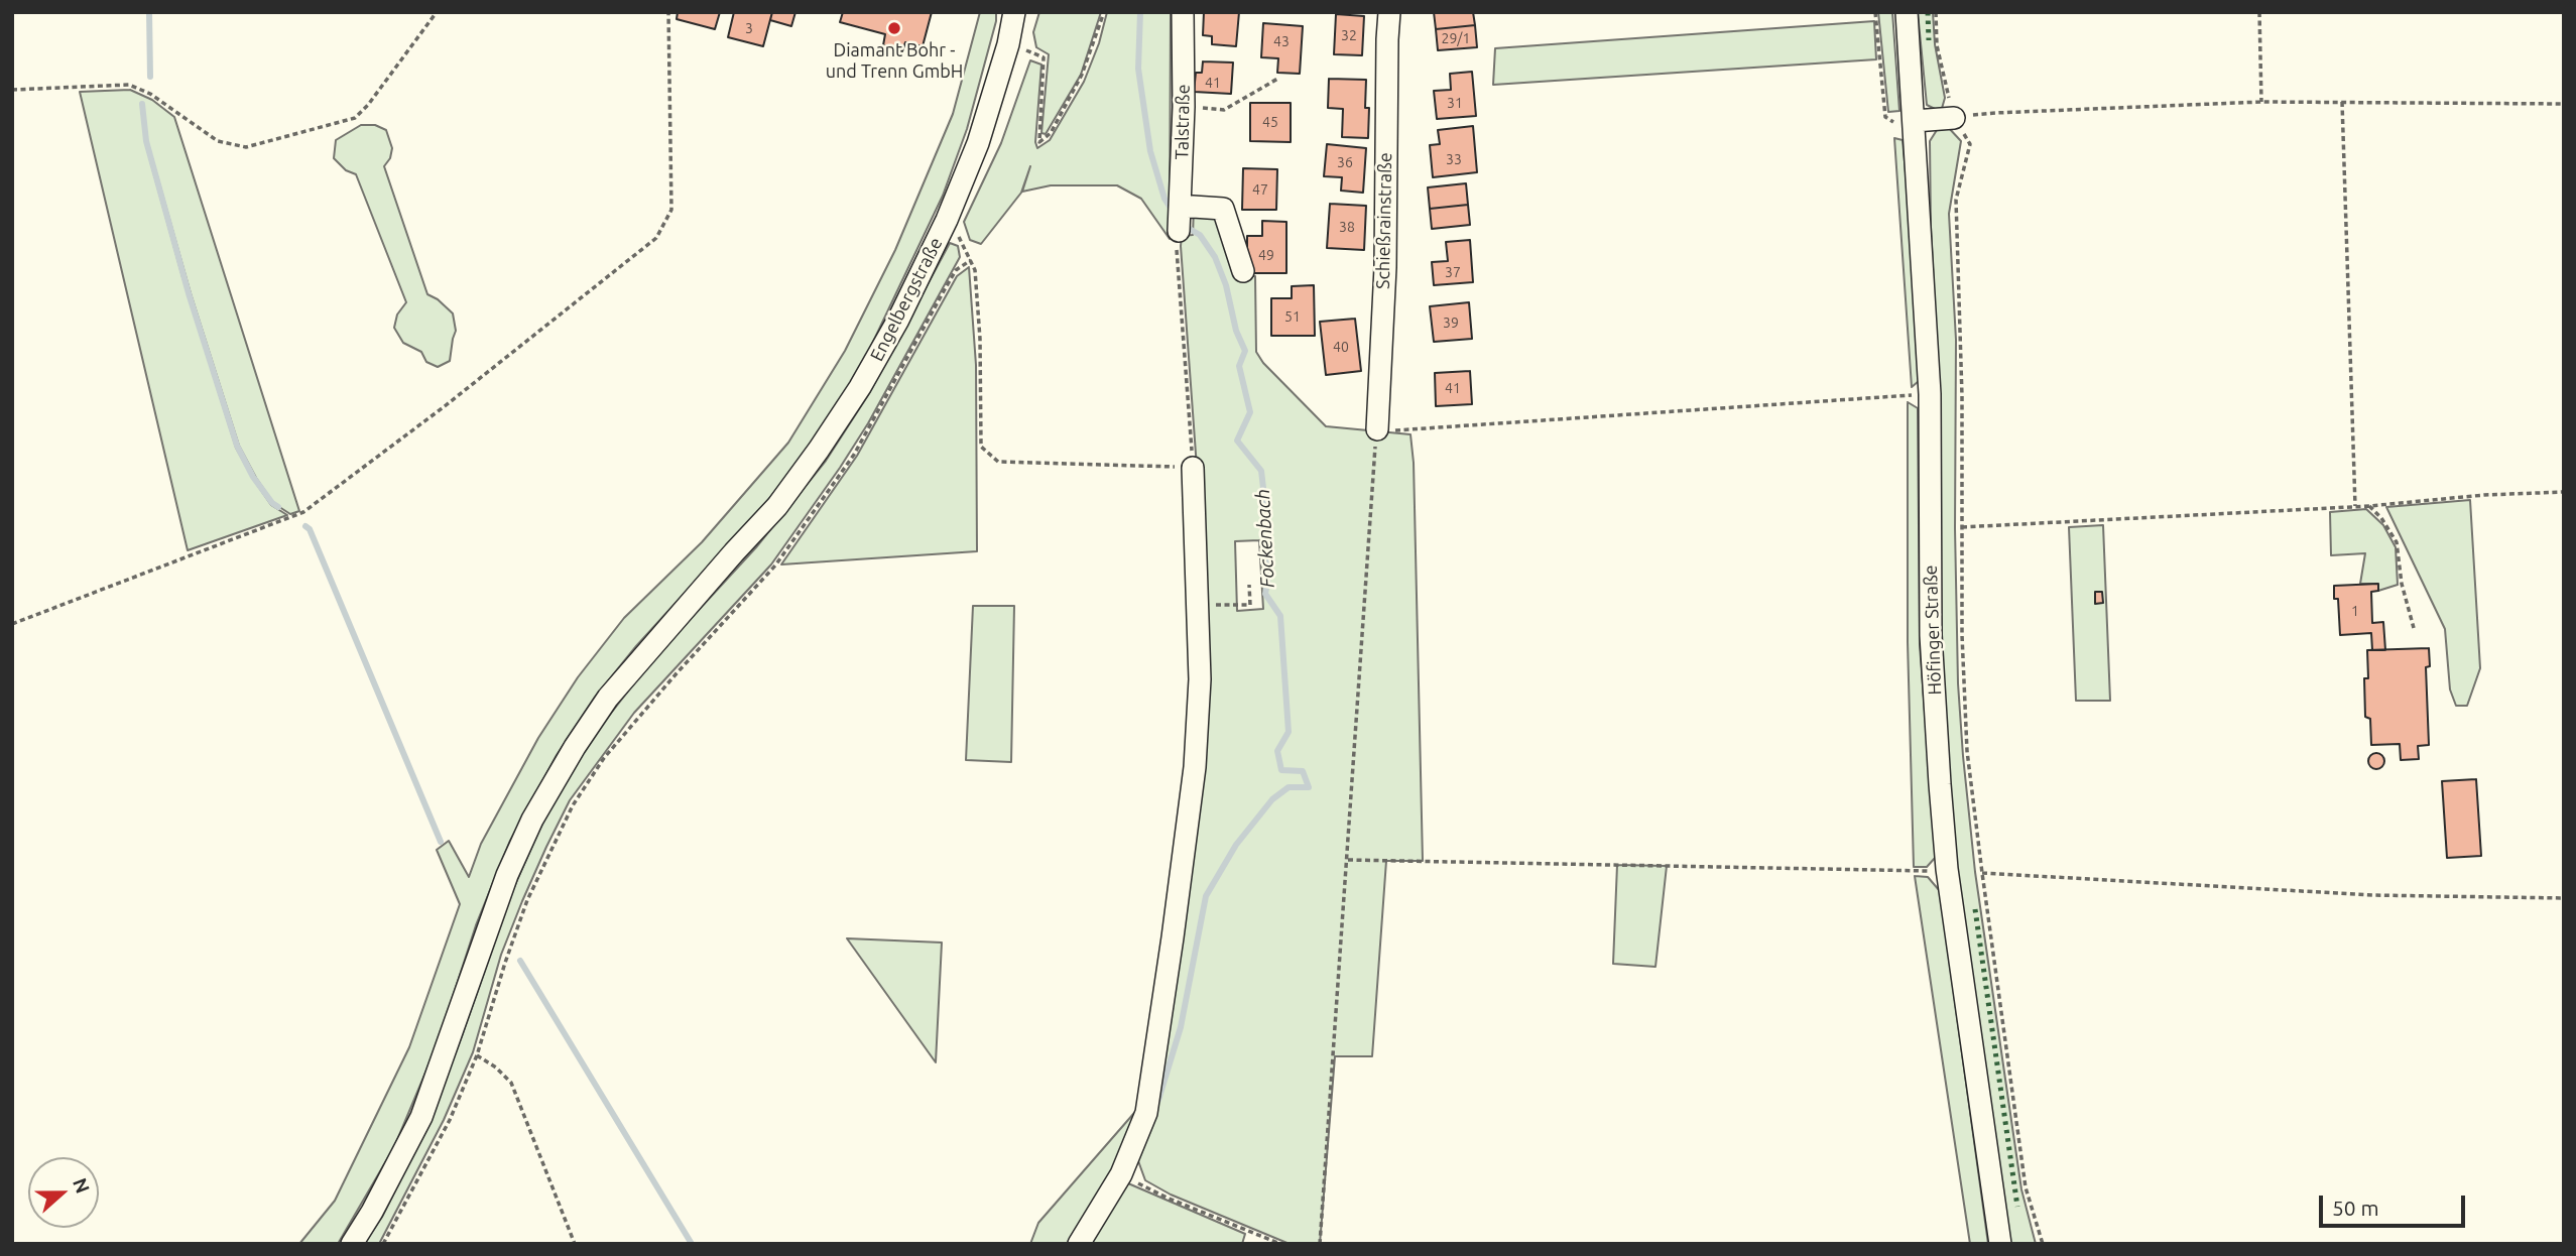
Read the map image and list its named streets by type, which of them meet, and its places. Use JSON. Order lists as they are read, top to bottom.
{
  "streets": {
    "street": [
      "Talstraße",
      "Schießrainstraße",
      "Engelbergstraße",
      "Höfinger Straße"
    ]
  },
  "water": ["Fockenbach"],
  "places": ["Diamant Bohr - und Trenn GmbH"],
  "house_numbers": [
    "3",
    "32",
    "29/1",
    "43",
    "41",
    "31",
    "45",
    "33",
    "36",
    "47",
    "38",
    "49",
    "37",
    "51",
    "39",
    "40",
    "41",
    "1"
  ],
  "scale_bar": "50 m",
  "north": "right"
}
